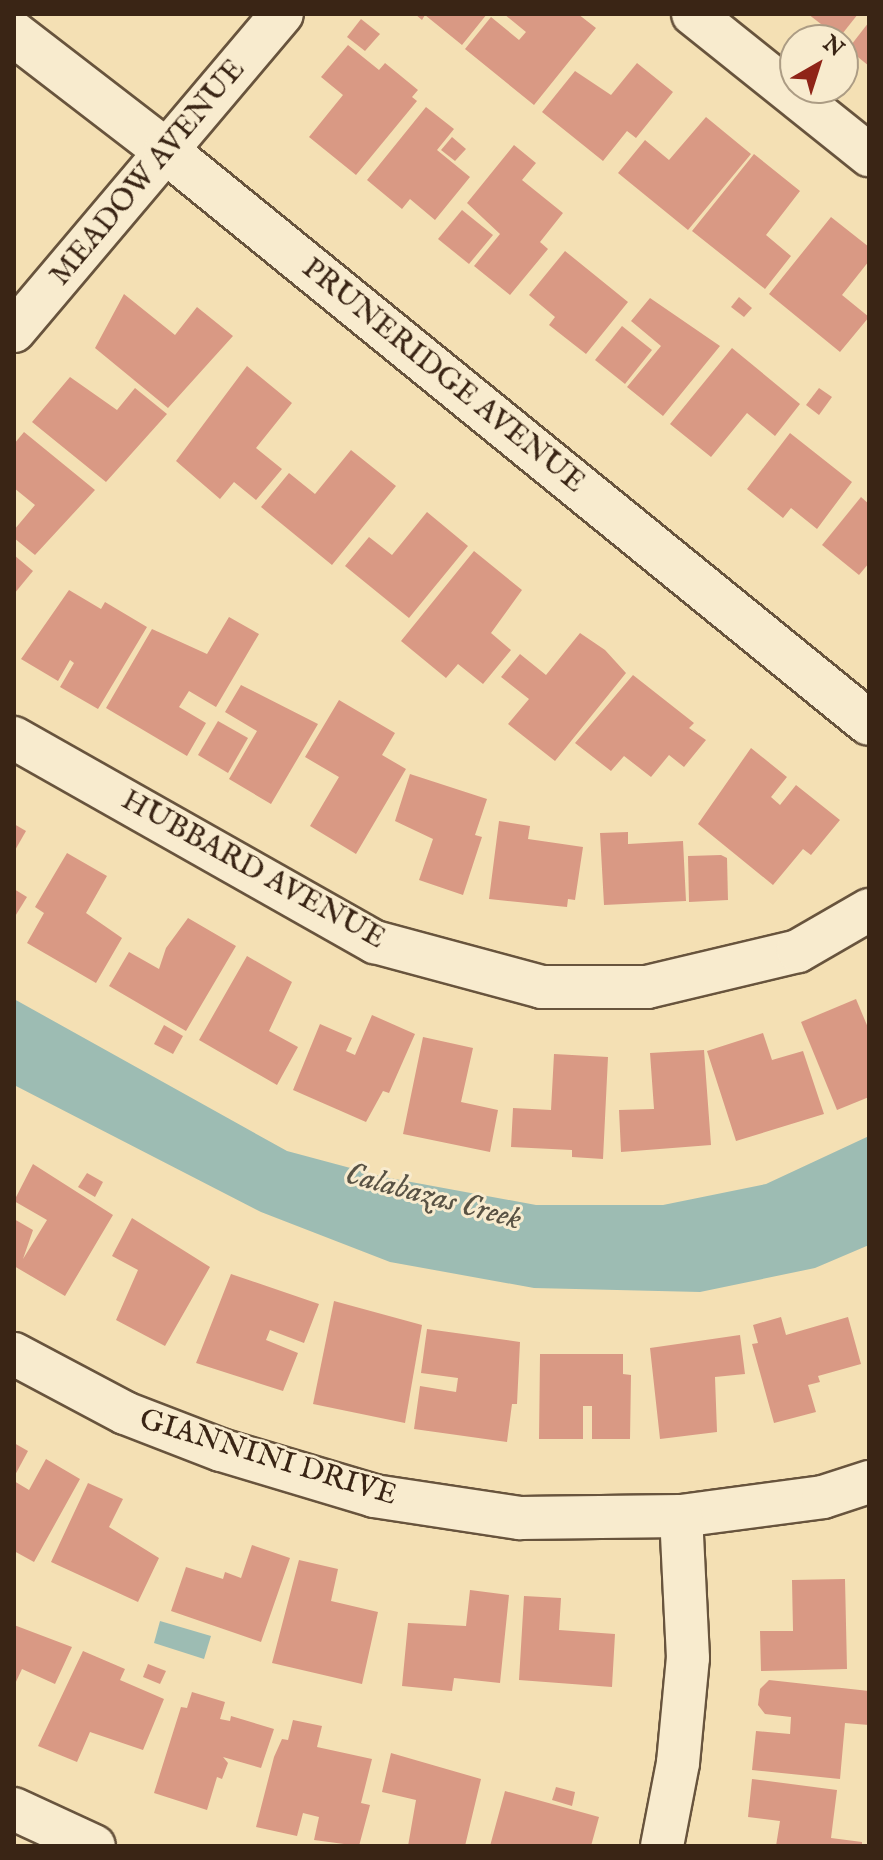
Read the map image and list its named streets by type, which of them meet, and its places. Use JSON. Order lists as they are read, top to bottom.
{
  "streets": {
    "main road": ["PRUNERIDGE AVENUE"],
    "street": ["MEADOW AVENUE", "HUBBARD AVENUE", "GIANNINI DRIVE"]
  },
  "crossings": [
    ["MEADOW AVENUE", "PRUNERIDGE AVENUE"]
  ],
  "water": ["Calabazas Creek"],
  "north": "top right"
}
